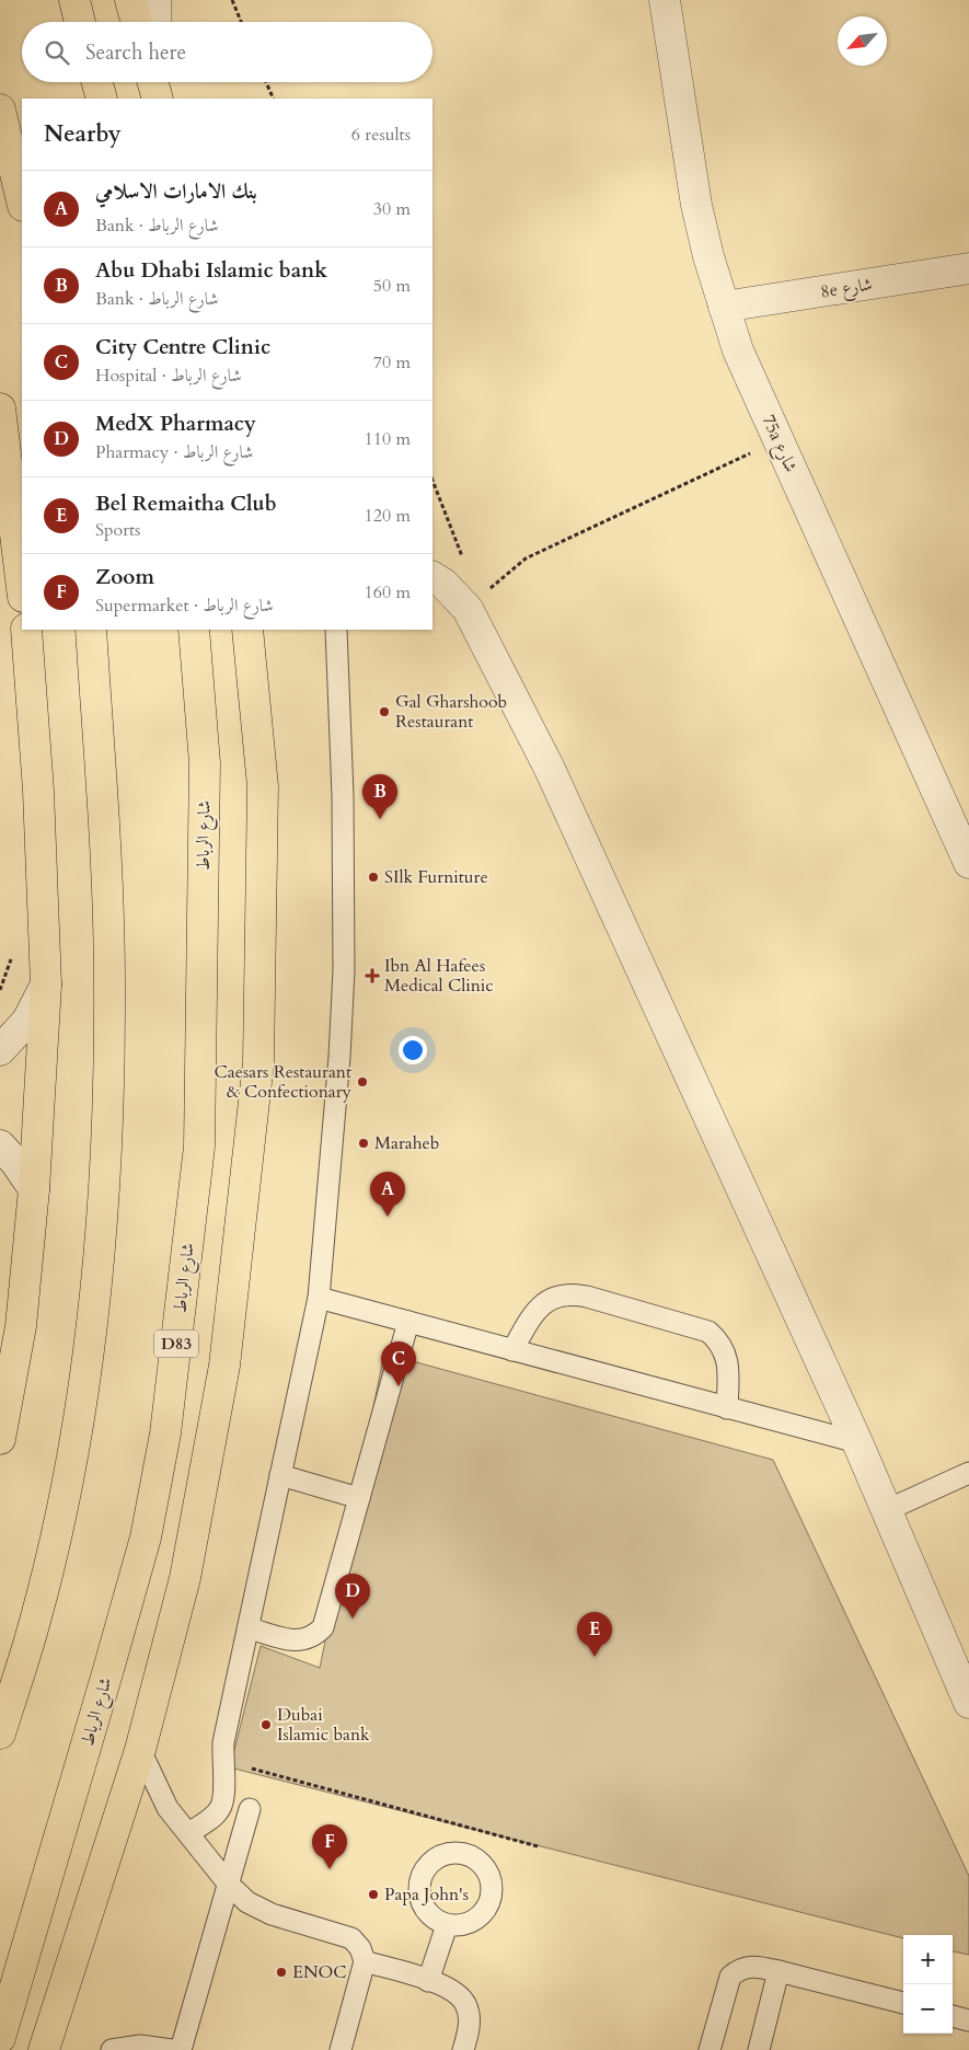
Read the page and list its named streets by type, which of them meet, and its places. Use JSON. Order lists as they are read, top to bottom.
{
  "streets": {
    "highway": ["شارع الرباط", "D83"],
    "street": ["8e شارع", "75a شارع"]
  },
  "crossings": [
    ["8e شارع", "75a شارع"]
  ],
  "places": {
    "other": [
      "Gal Gharshoob Restaurant",
      "SIlk Furniture",
      "Caesars Restaurant & Confectionary",
      "Maraheb",
      "Dubai Islamic bank",
      "Papa John's",
      "ENOC"
    ],
    "health": ["Ibn Al Hafees Medical Clinic"]
  },
  "north": "bottom left",
  "page": {
    "search": "Search here",
    "heading": ["Nearby", "6 results"],
    "list": [
      {
        "mark": "A",
        "name": "بنك الامارات الاسلامي",
        "note": "Bank · شارع الرباط",
        "value": "30 m"
      },
      {
        "mark": "B",
        "name": "Abu Dhabi Islamic bank",
        "note": "Bank · شارع الرباط",
        "value": "50 m"
      },
      {
        "mark": "C",
        "name": "City Centre Clinic",
        "note": "Hospital · شارع الرباط",
        "value": "70 m"
      },
      {
        "mark": "D",
        "name": "MedX Pharmacy",
        "note": "Pharmacy · شارع الرباط",
        "value": "110 m"
      },
      {
        "mark": "E",
        "name": "Bel Remaitha Club",
        "note": "Sports",
        "value": "120 m"
      },
      {
        "mark": "F",
        "name": "Zoom",
        "note": "Supermarket · شارع الرباط",
        "value": "160 m"
      }
    ],
    "pins": [
      "B",
      "A",
      "C",
      "D",
      "E",
      "F"
    ],
    "map_buttons": ["+", "−"]
  }
}
